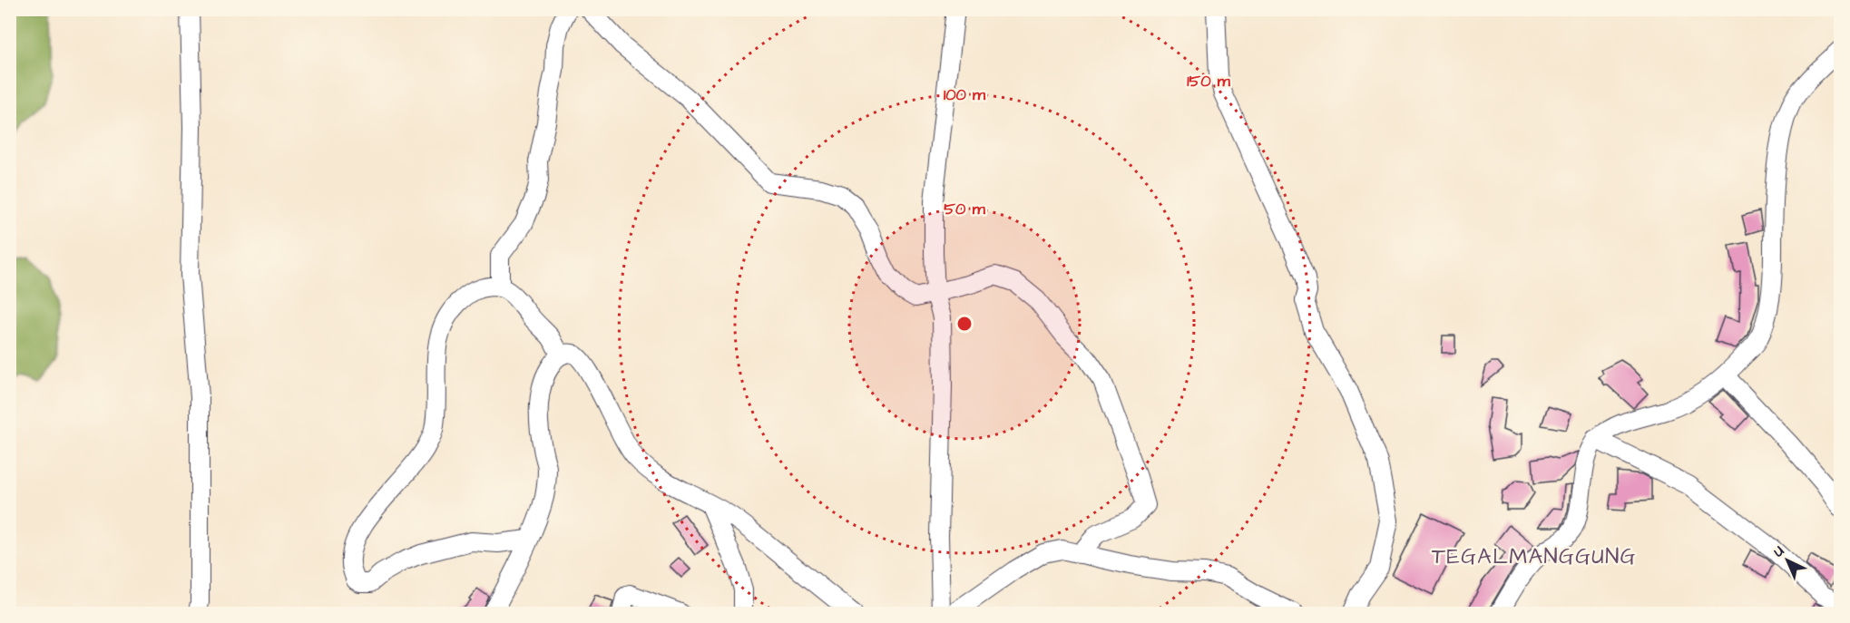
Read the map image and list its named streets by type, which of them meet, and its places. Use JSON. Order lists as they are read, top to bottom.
{
  "districts": ["TEGALMANGGUNG"],
  "north": "top left",
  "rings": ["150 m", "100 m", "50 m"]
}
